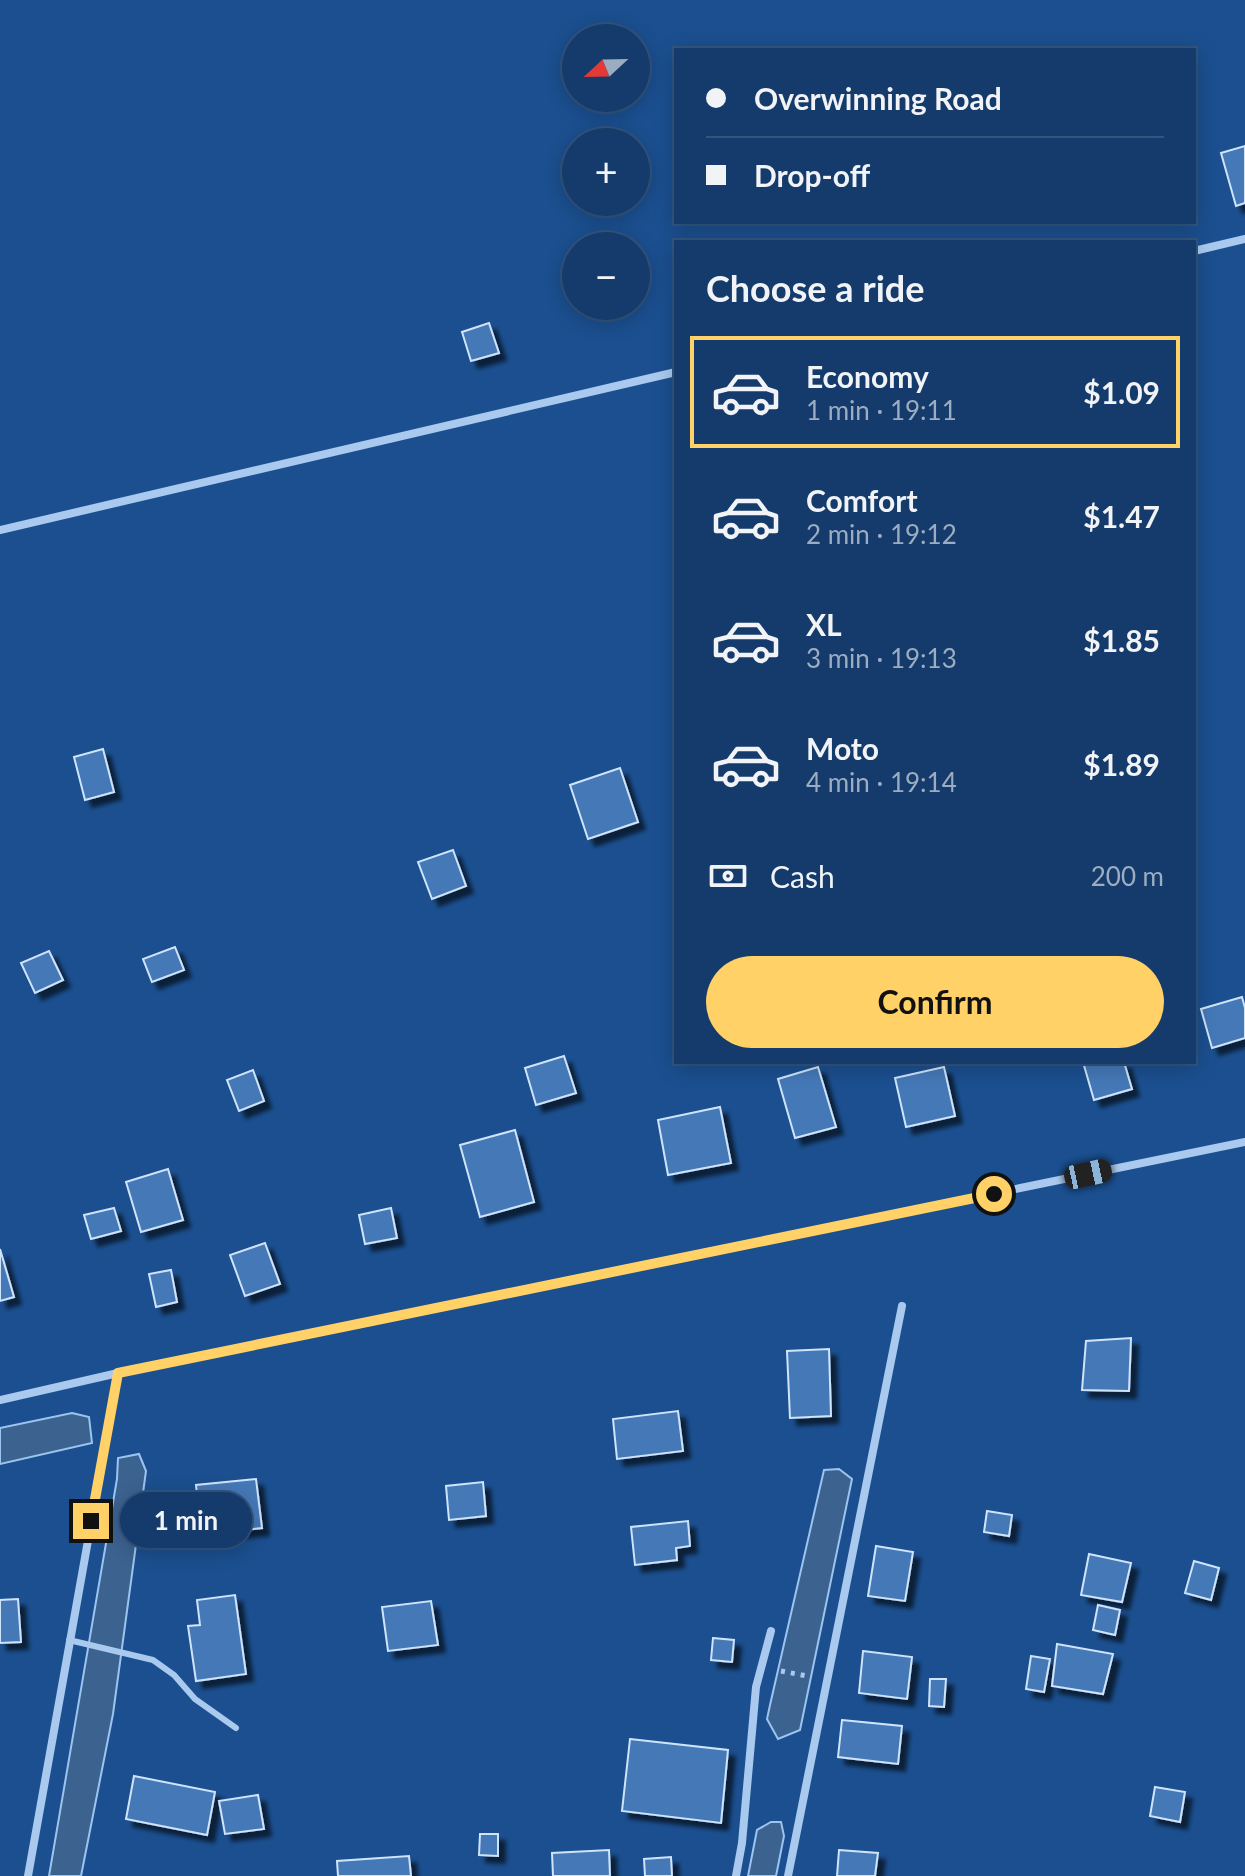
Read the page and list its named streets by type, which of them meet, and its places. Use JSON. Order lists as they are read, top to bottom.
{
  "north": "left",
  "page": {
    "map_buttons": ["+", "−"],
    "banner": ["Overwinning Road", "Drop-off"],
    "heading": "Choose a ride",
    "list": [
      {
        "name": "Economy",
        "note": "1 min · 19:11",
        "value": "$1.09"
      },
      {
        "name": "Comfort",
        "note": "2 min · 19:12",
        "value": "$1.47"
      },
      {
        "name": "XL",
        "note": "3 min · 19:13",
        "value": "$1.85"
      },
      {
        "name": "Moto",
        "note": "4 min · 19:14",
        "value": "$1.89"
      }
    ],
    "pay": ["Cash", "200 m"],
    "buttons": "Confirm",
    "bubble": "1 min"
  }
}
